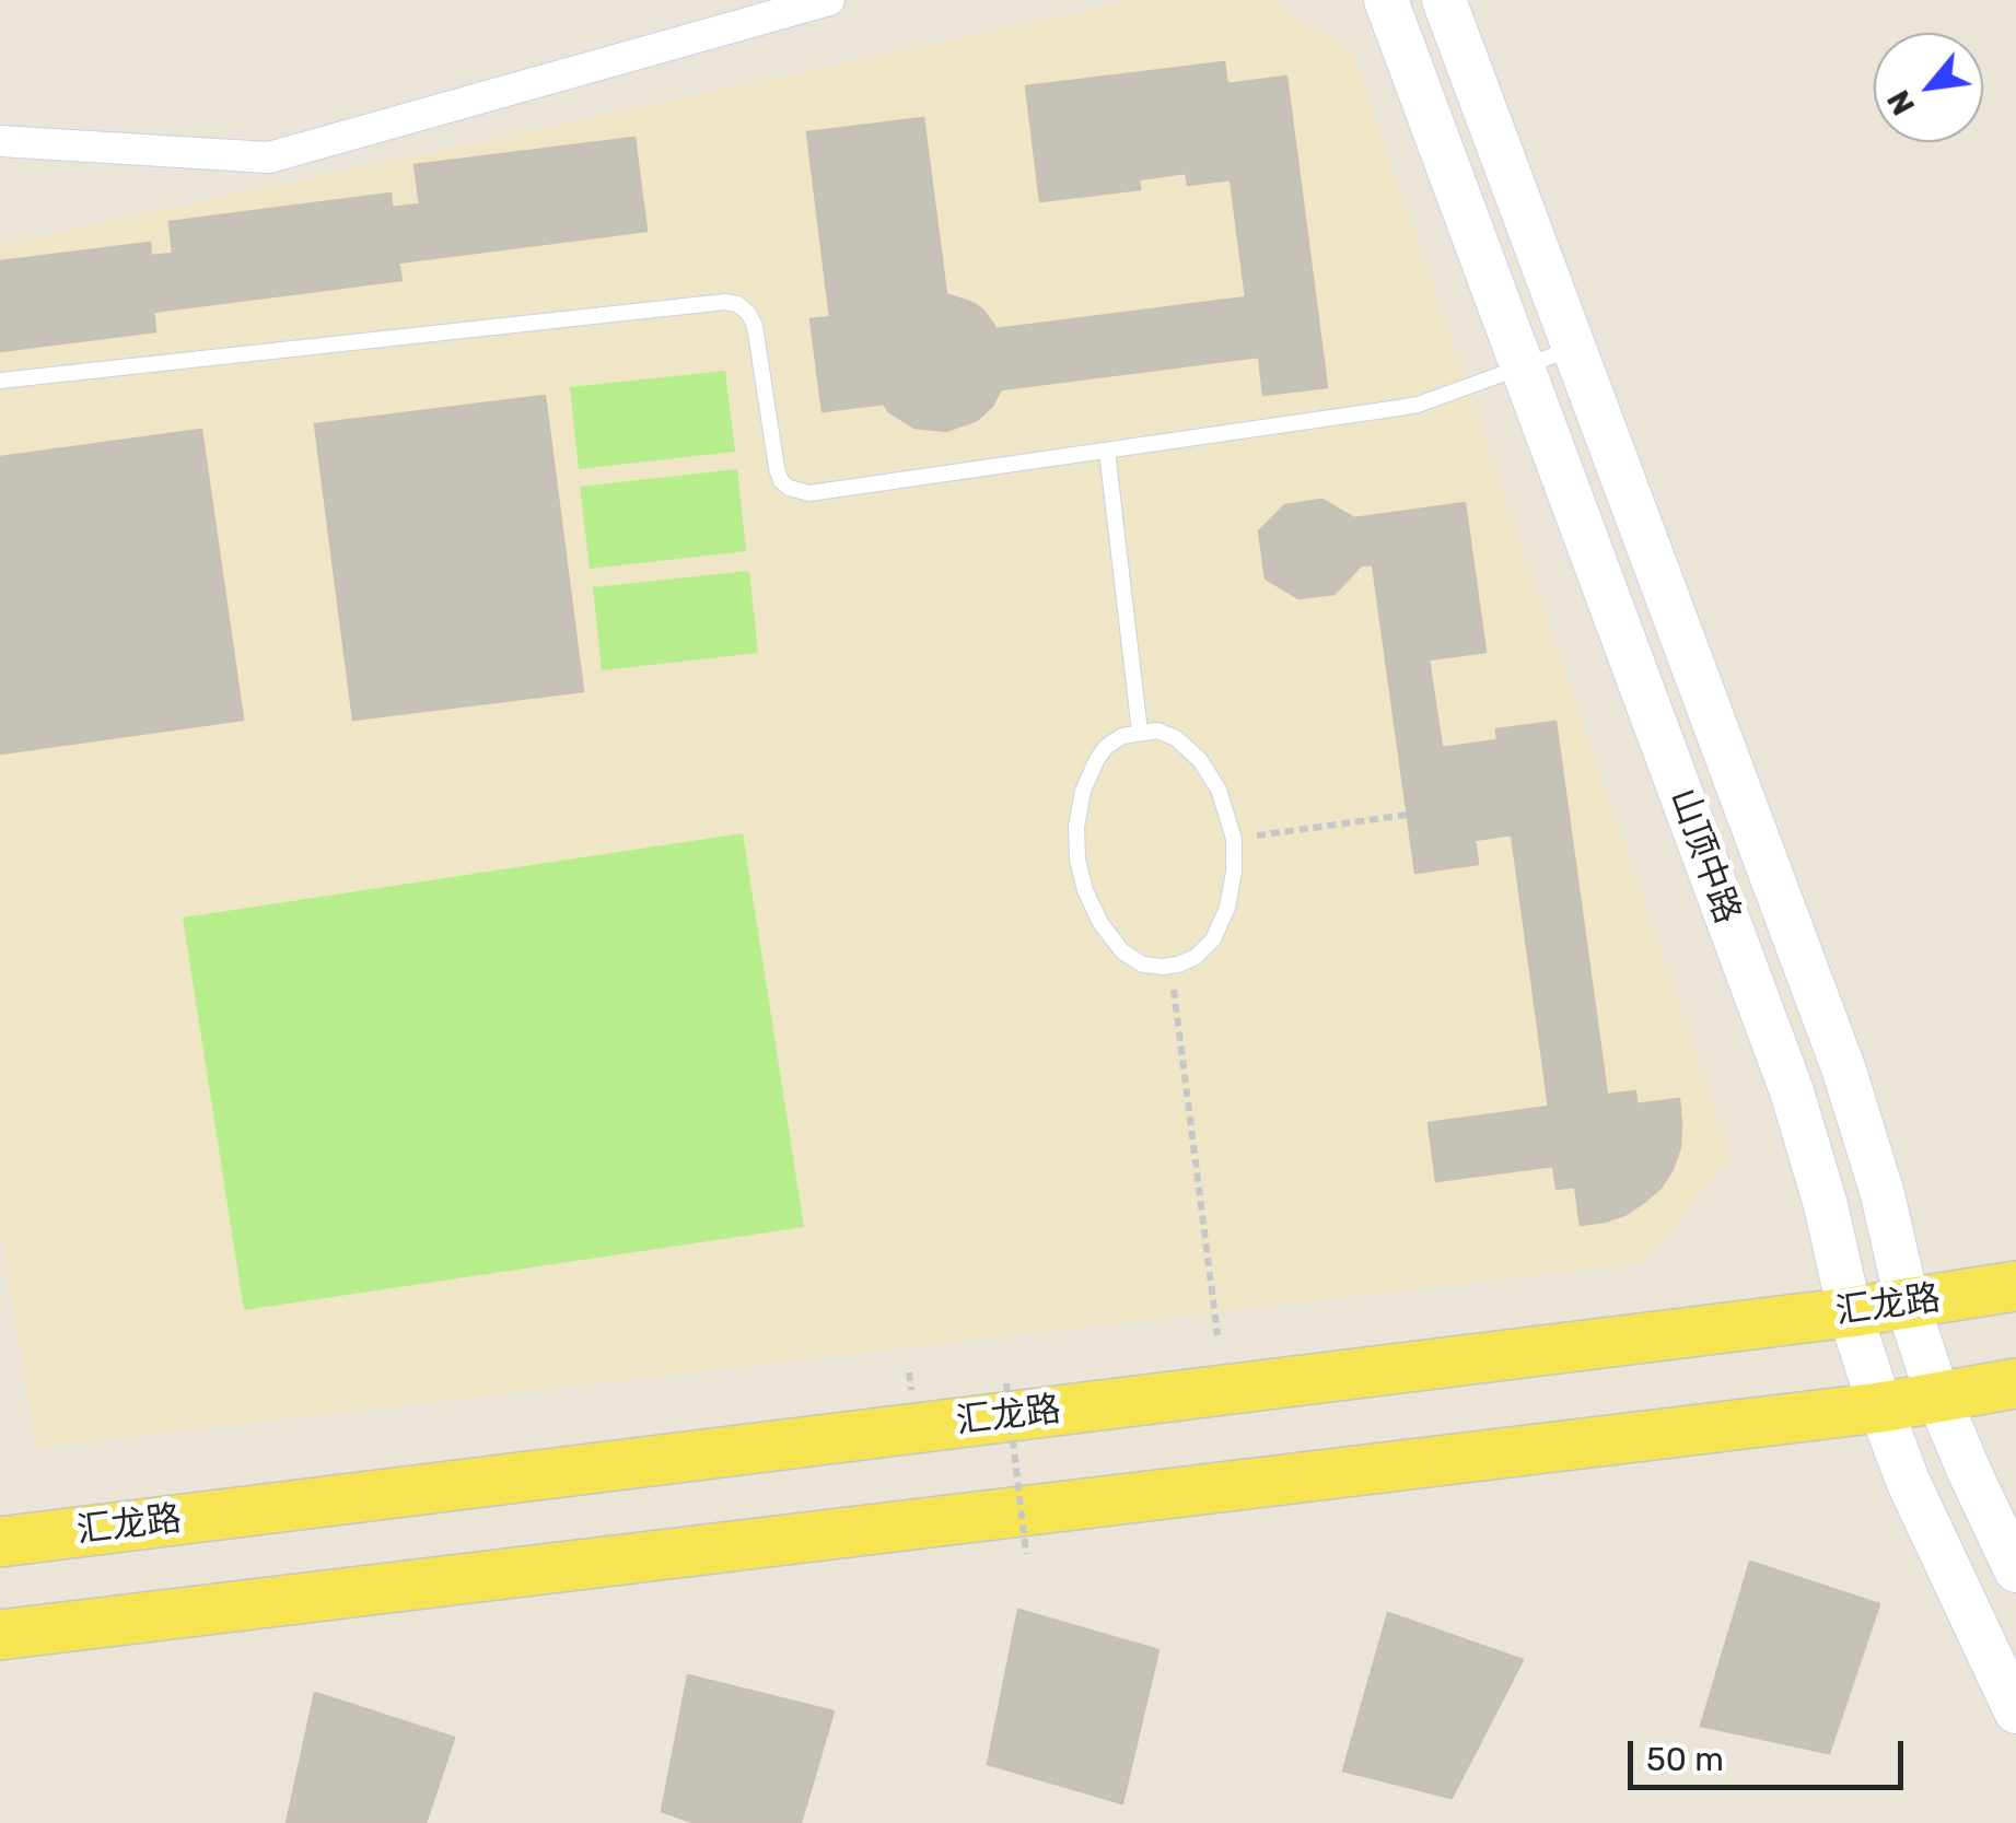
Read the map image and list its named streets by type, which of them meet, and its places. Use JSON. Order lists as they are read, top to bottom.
{
  "streets": {
    "main road": ["山顶中路", "汇龙路"]
  },
  "crossings": [
    ["山顶中路", "汇龙路"]
  ],
  "scale_bar": "50 m",
  "north": "bottom left"
}
